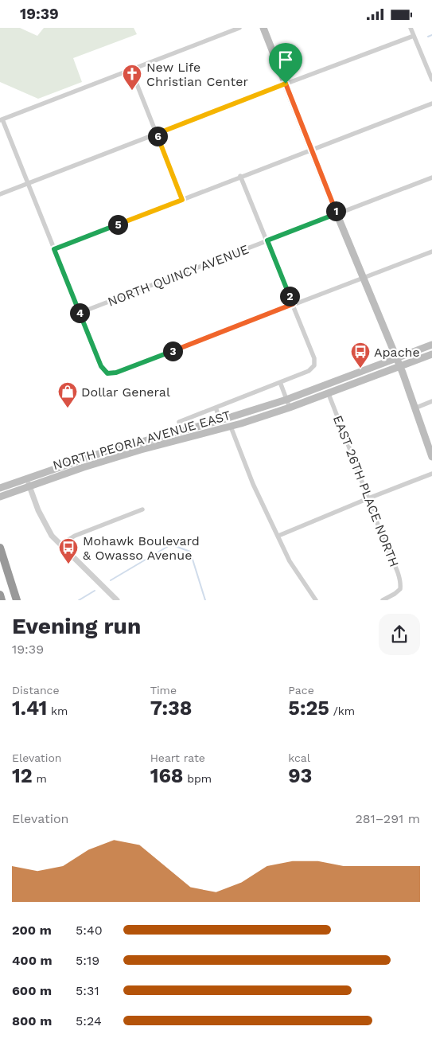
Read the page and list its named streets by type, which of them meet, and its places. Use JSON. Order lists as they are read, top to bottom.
{
  "streets": {
    "main road": ["NORTH PEORIA AVENUE EAST"],
    "street": ["NORTH QUINCY AVENUE", "EAST 26TH PLACE NORTH"]
  },
  "crossings": [
    ["NORTH PEORIA AVENUE EAST", "EAST 26TH PLACE NORTH"]
  ],
  "places": {
    "church": ["New Life Christian Center"],
    "bus stop": ["Apache", "Mohawk Boulevard & Owasso Avenue"],
    "shop": ["Dollar General"]
  },
  "page": {
    "status": "19:39",
    "pins": [
      "6",
      "1",
      "5",
      "2",
      "4",
      "3"
    ],
    "heading": ["Evening run", "19:39"],
    "stats": [
      ["Distance", "1.41 km"],
      ["Time", "7:38"],
      ["Pace", "5:25 /km"],
      ["Elevation", "12 m"],
      ["Heart rate", "168 bpm"],
      ["kcal", "93"]
    ],
    "chart": ["Elevation", "281–291 m"],
    "list": [
      {
        "name": "200 m",
        "note": "5:40"
      },
      {
        "name": "400 m",
        "note": "5:19"
      },
      {
        "name": "600 m",
        "note": "5:31"
      },
      {
        "name": "800 m",
        "note": "5:24"
      }
    ]
  }
}
